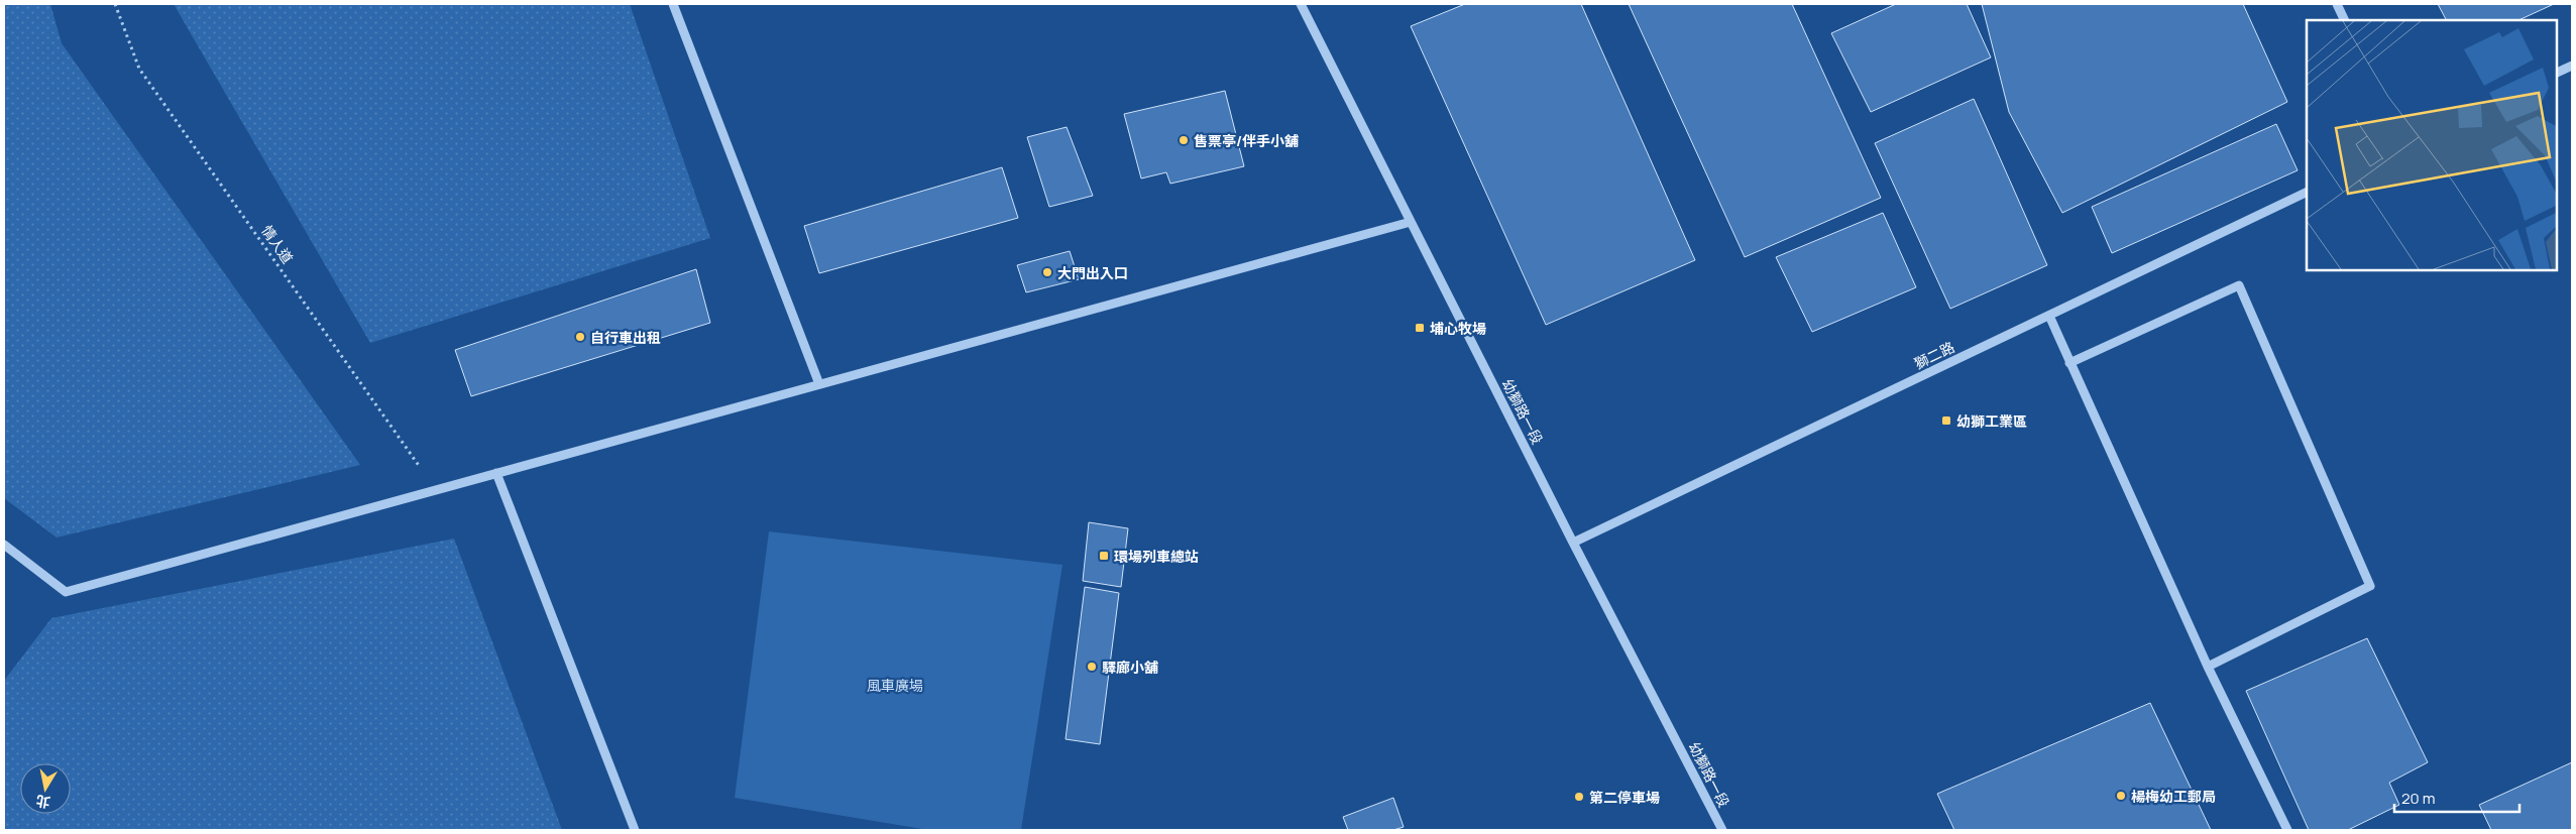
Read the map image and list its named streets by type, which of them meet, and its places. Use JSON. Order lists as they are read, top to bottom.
{
  "streets": {
    "street": ["獅二路", "幼獅路一段"],
    "path": ["情人道"]
  },
  "crossings": [
    ["獅二路", "幼獅路一段"]
  ],
  "parks": ["風車廣場"],
  "places": {
    "other": [
      "售票亭/伴手小舖",
      "大門出入口",
      "自行車出租",
      "驛廊小舖",
      "楊梅幼工郵局",
      "第二停車場"
    ],
    "transit": ["埔心牧場", "幼獅工業區", "環場列車總站"]
  },
  "scale_bar": "20 m",
  "north": "bottom"
}
